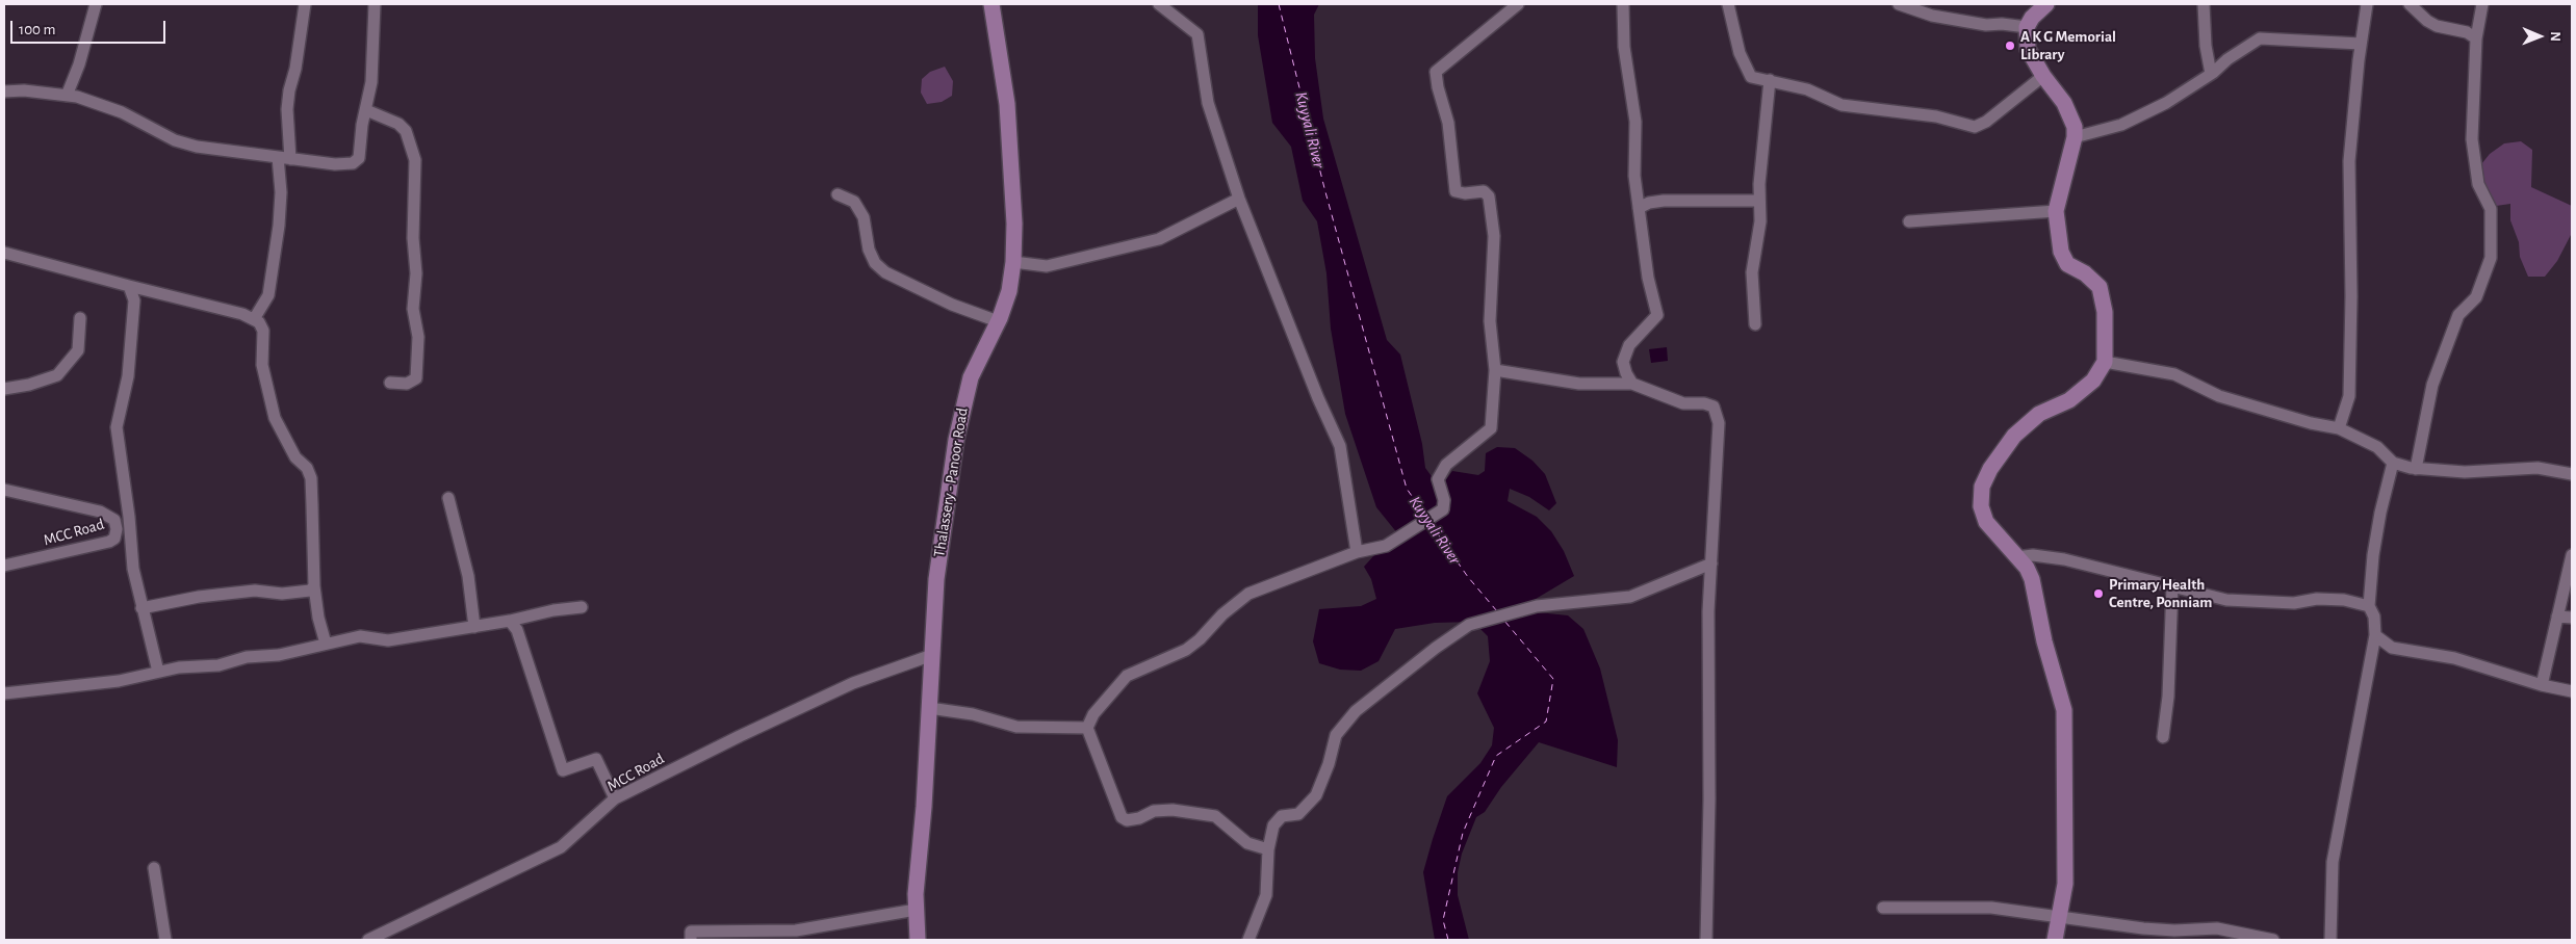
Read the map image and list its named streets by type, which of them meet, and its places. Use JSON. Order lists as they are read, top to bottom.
{
  "streets": {
    "main road": ["Thalassery - Panoor Road"],
    "street": ["MCC Road"]
  },
  "crossings": [
    ["Thalassery - Panoor Road", "MCC Road"]
  ],
  "water": ["Kuyyali River"],
  "places": ["A K G Memorial Library", "Primary Health Centre, Ponniam"],
  "scale_bar": "100 m",
  "north": "right"
}
